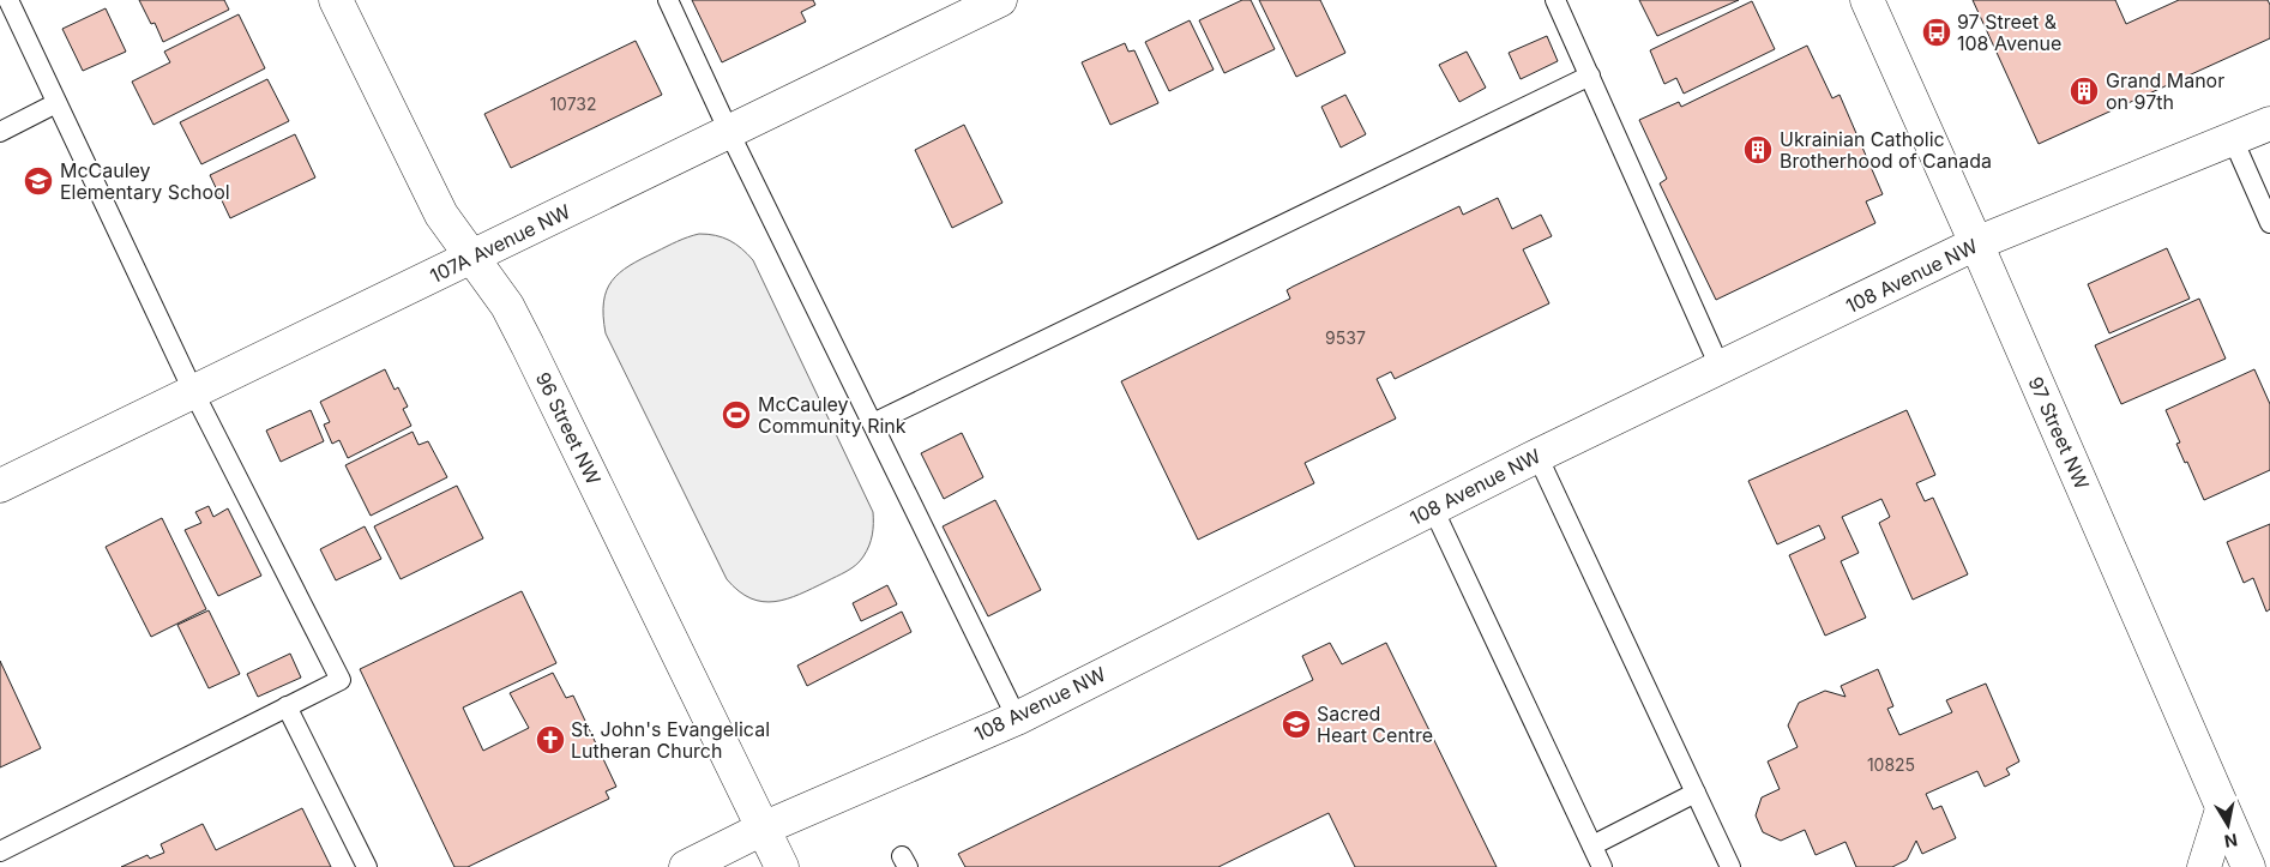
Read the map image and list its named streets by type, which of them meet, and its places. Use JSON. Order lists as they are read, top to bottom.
{
  "streets": {
    "street": [
      "107A Avenue NW",
      "108 Avenue NW",
      "96 Street NW",
      "97 Street NW"
    ]
  },
  "crossings": [
    ["107A Avenue NW", "96 Street NW"],
    ["108 Avenue NW", "96 Street NW"],
    ["108 Avenue NW", "97 Street NW"]
  ],
  "places": {
    "bus stop": ["97 Street & 108 Avenue"],
    "building": ["Grand Manor on 97th", "Ukrainian Catholic Brotherhood of Canada"],
    "school or university": ["McCauley Elementary School", "Sacred Heart Centre"],
    "sports": ["McCauley Community Rink"],
    "church": ["St. John's Evangelical Lutheran Church"]
  },
  "house_numbers": ["10732", "9537", "10825"],
  "north": "bottom"
}
